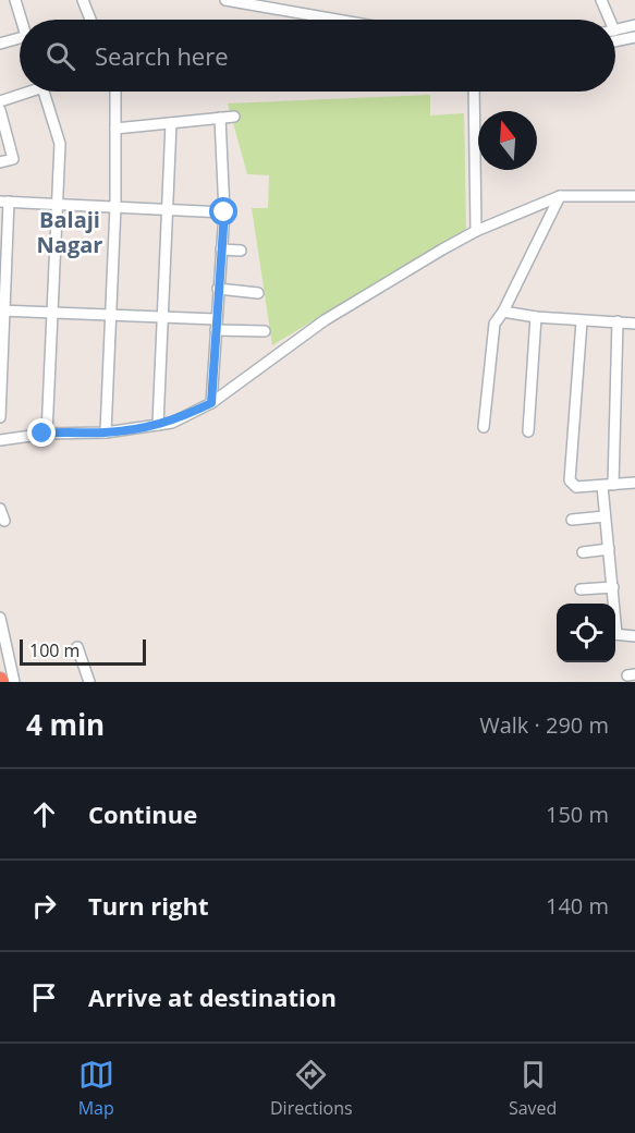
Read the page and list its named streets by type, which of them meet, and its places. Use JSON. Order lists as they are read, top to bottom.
{
  "districts": ["Balaji Nagar"],
  "scale_bar": "100 m",
  "north": "top",
  "page": {
    "search": "Search here",
    "scale": "100 m",
    "heading": ["4 min", "Walk · 290 m"],
    "list": [
      ["Continue", "150 m"],
      ["Turn right", "140 m"],
      "Arrive at destination"
    ],
    "nav": ["Map", "Directions", "Saved"]
  }
}
